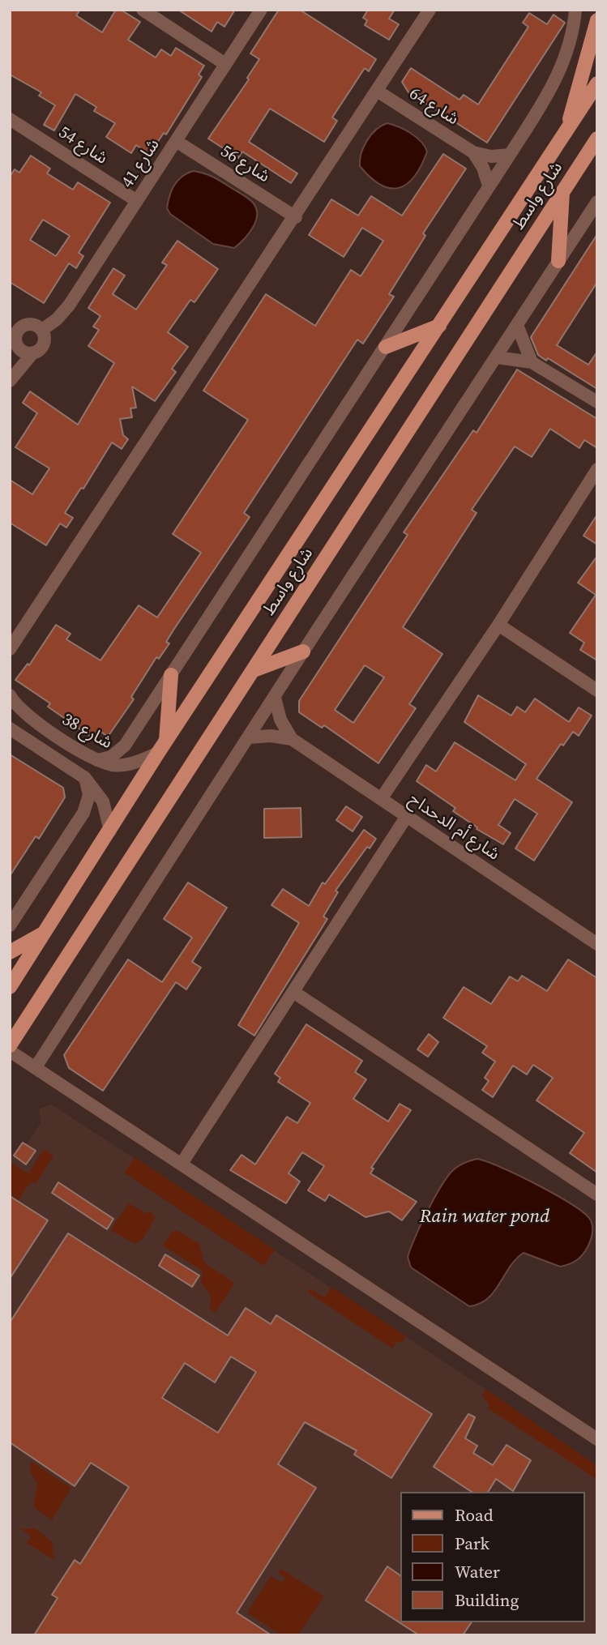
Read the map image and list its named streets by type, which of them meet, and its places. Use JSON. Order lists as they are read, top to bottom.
{
  "streets": {
    "main road": ["شارع واسط"],
    "street": [
      "شارع 64",
      "شارع 54",
      "شارع 41",
      "شارع 56",
      "شارع 38",
      "شارع أم الدحداح"
    ]
  },
  "crossings": [
    ["شارع 54", "شارع 41"],
    ["شارع 41", "شارع 56"],
    ["شارع واسط", "شارع 38"]
  ],
  "water": ["Rain water pond"],
  "legend": [
    "Road",
    "Park",
    "Water",
    "Building"
  ]
}
